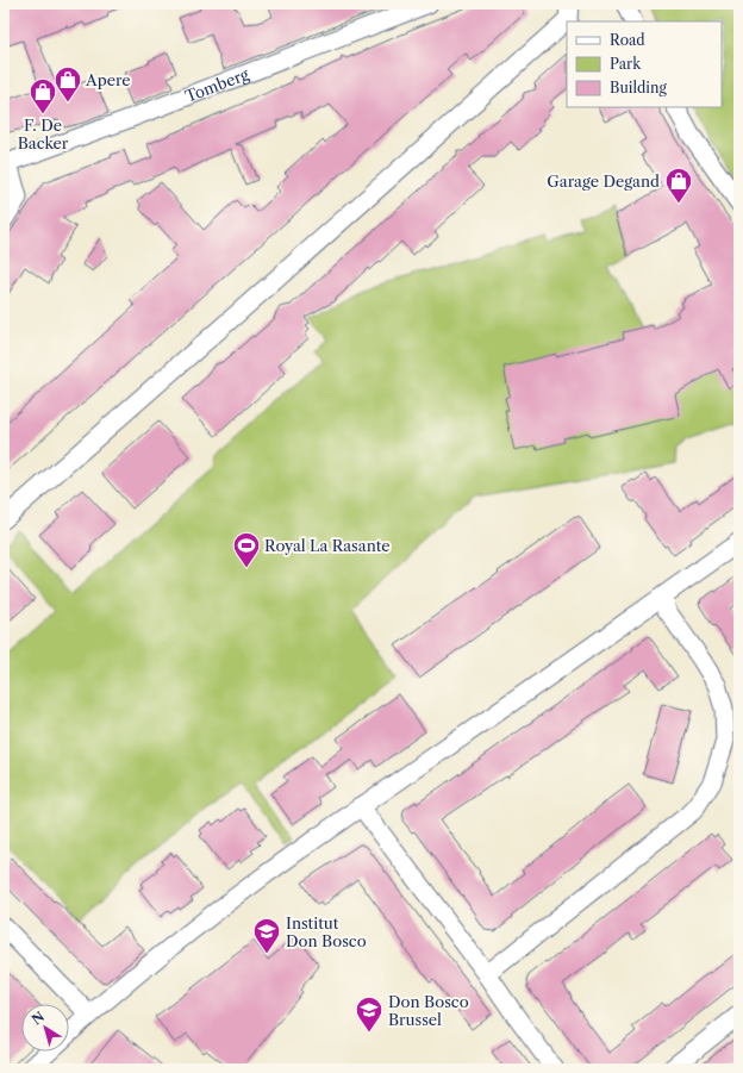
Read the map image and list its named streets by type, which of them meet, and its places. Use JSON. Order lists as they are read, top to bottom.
{
  "streets": {
    "street": ["Tomberg"]
  },
  "places": {
    "shop": ["Apere", "F. De Backer", "Garage Degand"],
    "sports": ["Royal La Rasante"],
    "school or university": ["Institut Don Bosco", "Don Bosco Brussel"]
  },
  "legend": ["Road", "Park", "Building"],
  "north": "top left"
}
